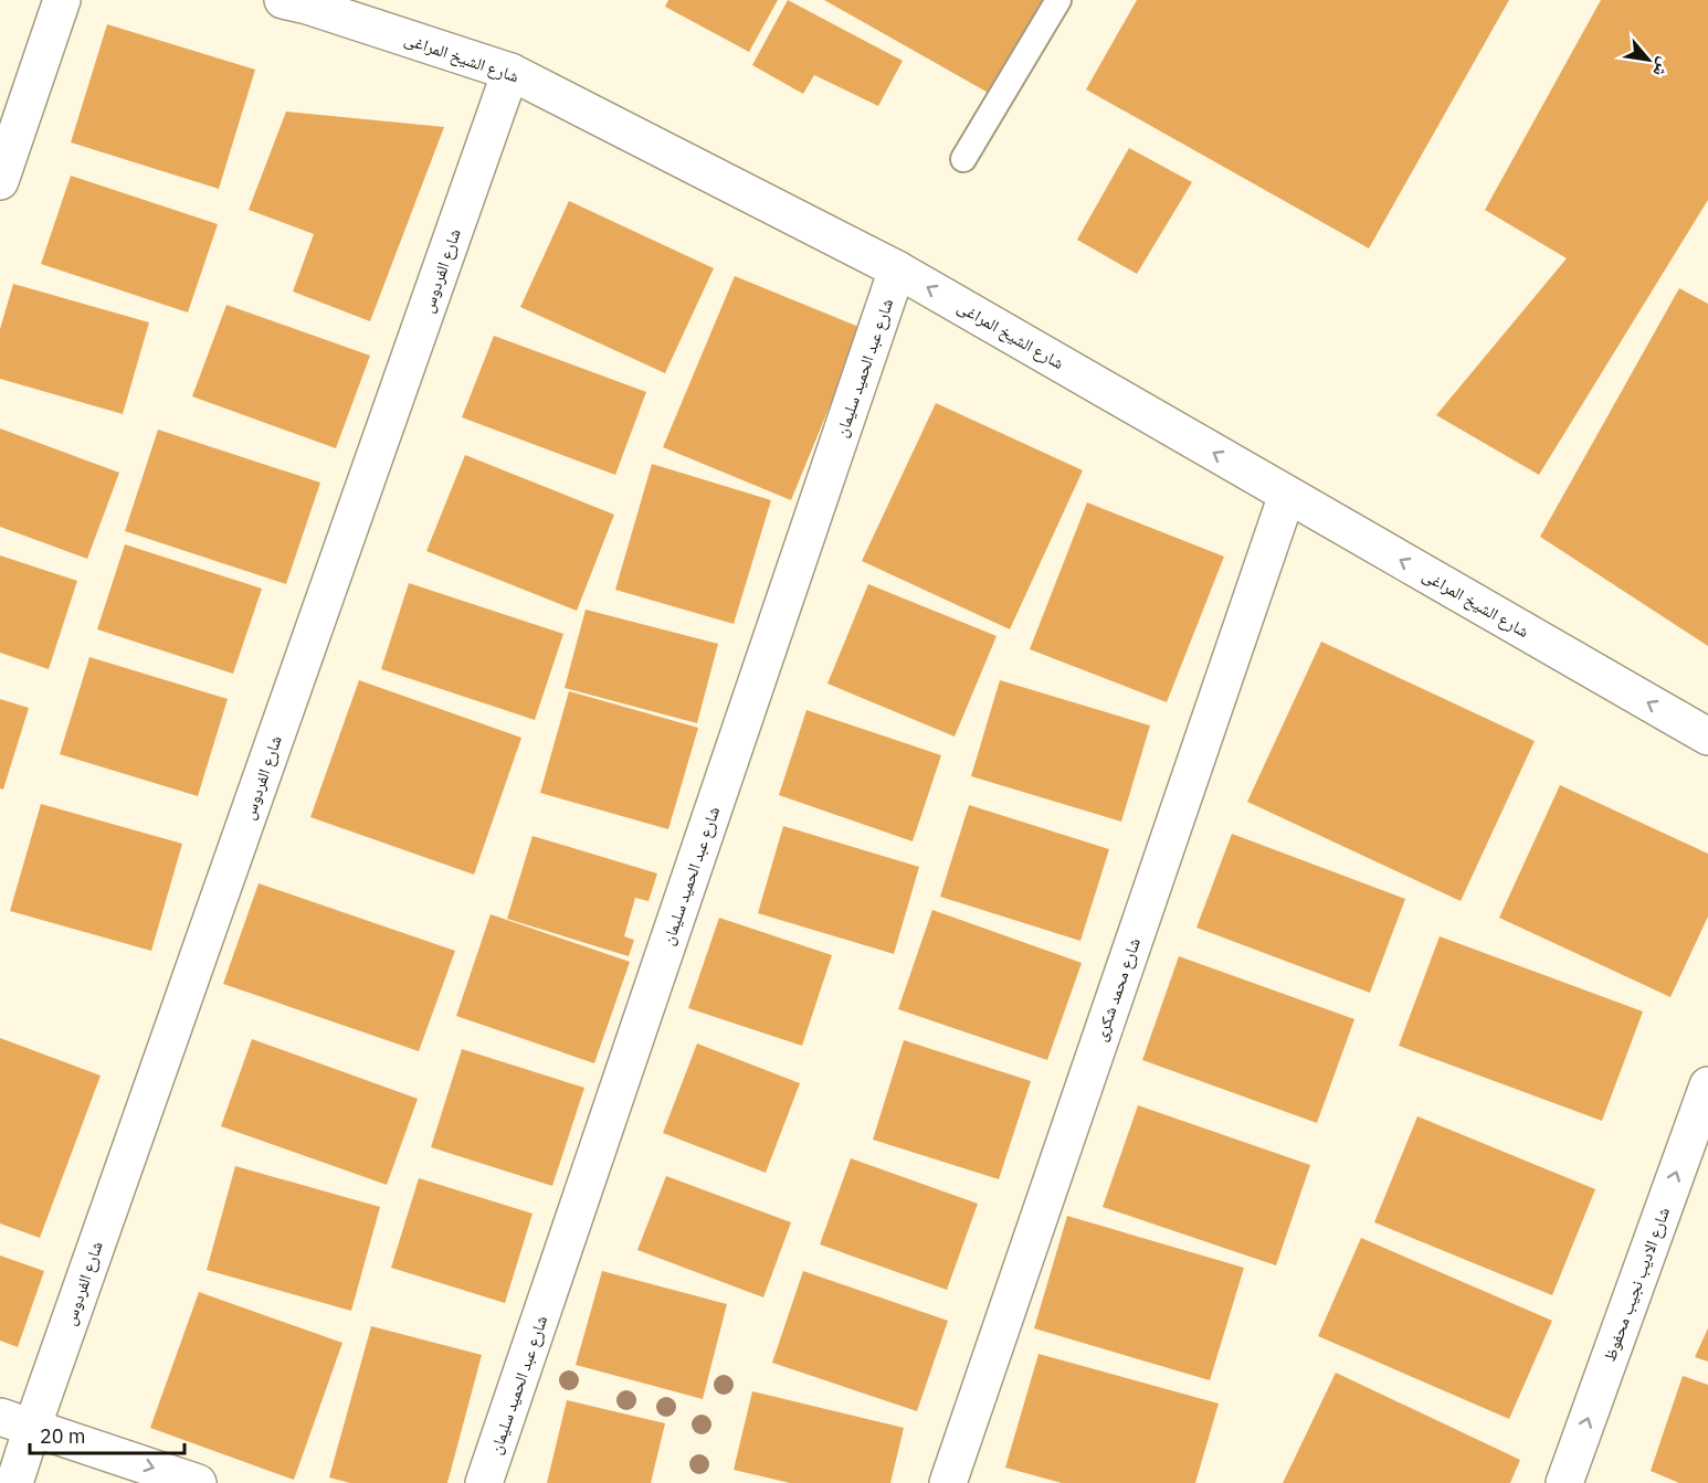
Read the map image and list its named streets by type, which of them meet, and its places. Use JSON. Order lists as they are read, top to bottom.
{
  "streets": {
    "street": [
      "شارع الشيخ المراغى",
      "شارع الفردوس",
      "شارع عبد الحميد سليمان",
      "شارع محمد شكرى",
      "شارع الاديب نجيب محفوظ"
    ]
  },
  "crossings": [
    ["شارع الشيخ المراغى", "شارع الفردوس"],
    ["شارع الشيخ المراغى", "شارع عبد الحميد سليمان"],
    ["شارع الشيخ المراغى", "شارع محمد شكرى"]
  ],
  "one_way": ["شارع الشيخ المراغى", "شارع الاديب نجيب محفوظ"],
  "scale_bar": "20 m",
  "north": "bottom right"
}
